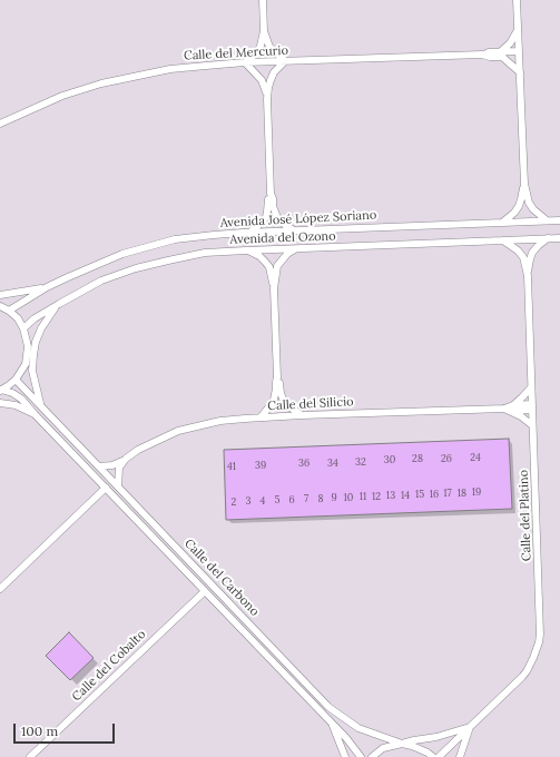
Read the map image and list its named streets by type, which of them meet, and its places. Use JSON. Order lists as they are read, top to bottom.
{
  "streets": {
    "street": [
      "Calle del Mercurio",
      "Avenida José López Soriano",
      "Avenida del Ozono",
      "Calle del Silicio",
      "Calle del Platino",
      "Calle del Carbono",
      "Calle del Cobalto"
    ]
  },
  "crossings": [
    ["Avenida del Ozono", "Calle del Platino"],
    ["Calle del Silicio", "Calle del Platino"],
    ["Calle del Silicio", "Calle del Carbono"],
    ["Calle del Platino", "Calle del Carbono"],
    ["Calle del Carbono", "Calle del Cobalto"]
  ],
  "house_numbers": [
    "24",
    "28",
    "26",
    "30",
    "32",
    "36",
    "34",
    "39",
    "41",
    "19",
    "17",
    "18",
    "15",
    "16",
    "13",
    "14",
    "11",
    "12",
    "9",
    "10",
    "7",
    "8",
    "5",
    "6",
    "3",
    "4",
    "2"
  ],
  "scale_bar": "100 m"
}
